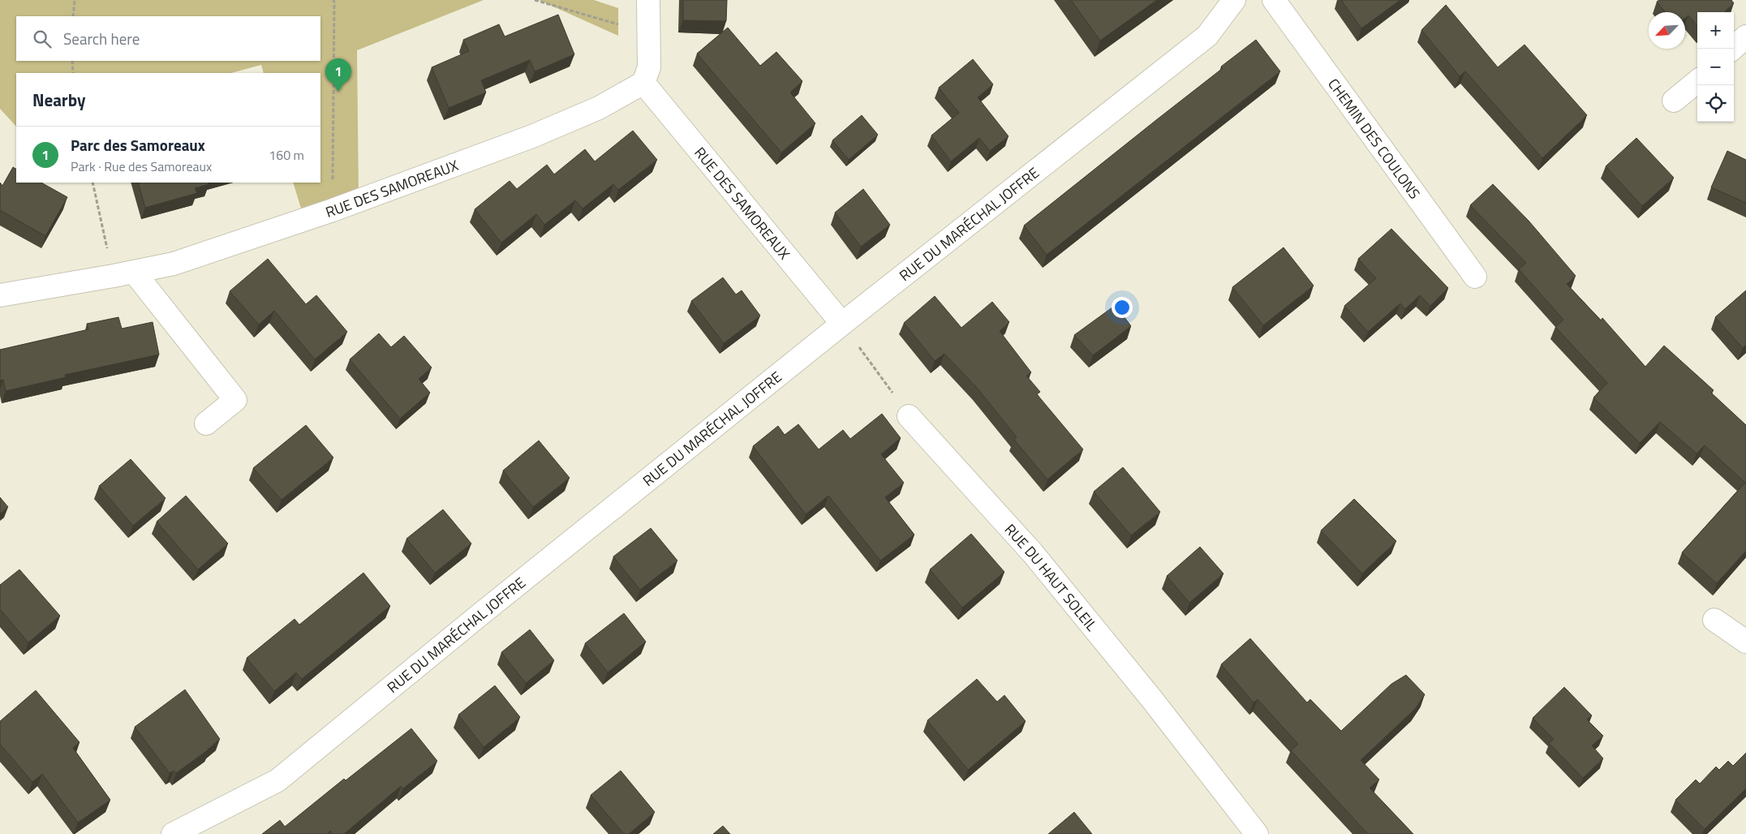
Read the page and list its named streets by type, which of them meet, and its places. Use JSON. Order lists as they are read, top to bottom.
{
  "streets": {
    "street": [
      "CHEMIN DES COULONS",
      "RUE DES SAMOREAUX",
      "RUE DU MARÉCHAL JOFFRE",
      "RUE DU HAUT SOLEIL"
    ]
  },
  "crossings": [
    ["RUE DES SAMOREAUX", "RUE DU MARÉCHAL JOFFRE"]
  ],
  "north": "bottom left",
  "page": {
    "map_buttons": ["+", "−"],
    "search": "Search here",
    "pins": "1",
    "heading": "Nearby",
    "list": [
      {
        "mark": "1",
        "name": "Parc des Samoreaux",
        "note": "Park · Rue des Samoreaux",
        "value": "160 m"
      }
    ]
  }
}
